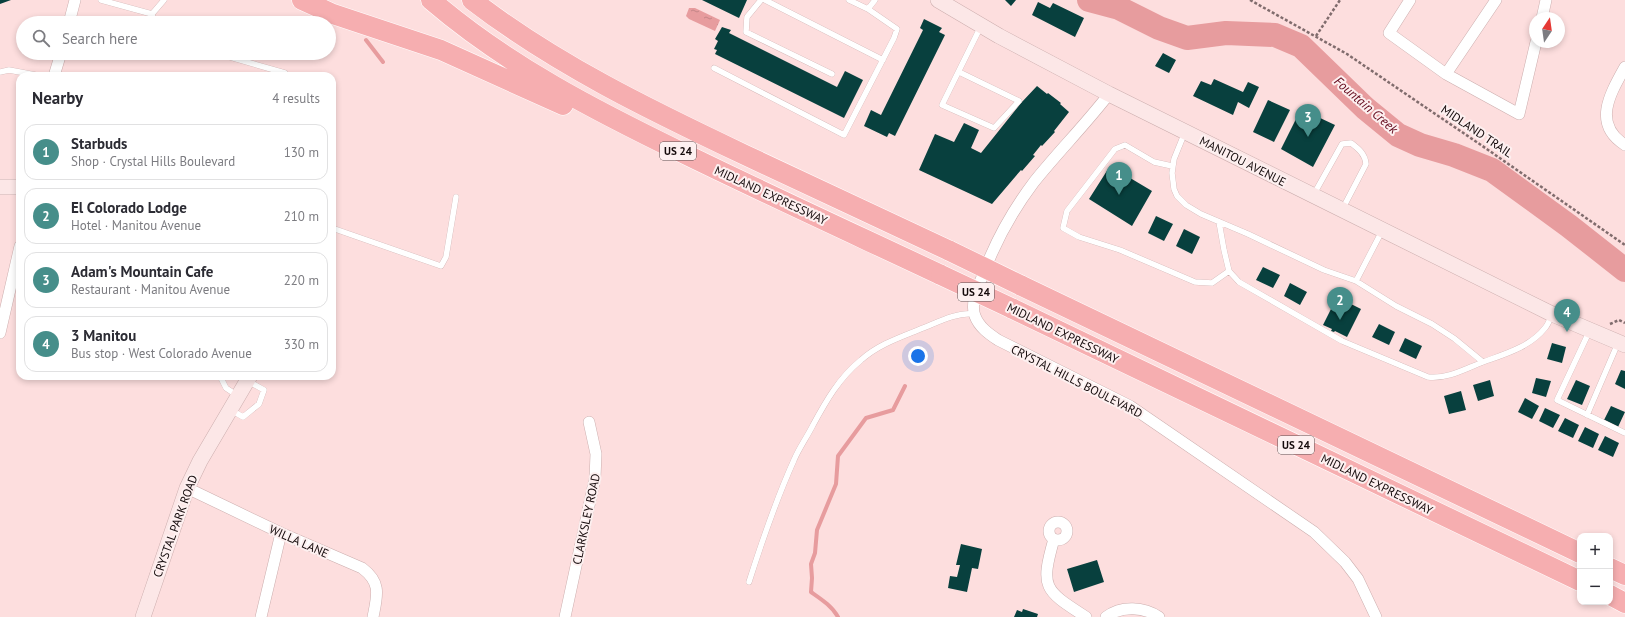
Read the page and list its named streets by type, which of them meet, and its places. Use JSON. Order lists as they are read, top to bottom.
{
  "streets": {
    "highway": ["US 24", "MIDLAND EXPRESSWAY"],
    "main road": ["MANITOU AVENUE", "CRYSTAL PARK ROAD"],
    "street": ["CRYSTAL HILLS BOULEVARD", "CLARKSLEY ROAD", "WILLA LANE"],
    "path": ["MIDLAND TRAIL"]
  },
  "crossings": [
    ["CRYSTAL PARK ROAD", "WILLA LANE"]
  ],
  "water": ["Fountain Creek"],
  "north": "top",
  "page": {
    "search": "Search here",
    "heading": ["Nearby", "4 results"],
    "pins": [
      "3",
      "1",
      "2",
      "4"
    ],
    "list": [
      {
        "mark": "1",
        "name": "Starbuds",
        "note": "Shop · Crystal Hills Boulevard",
        "value": "130 m"
      },
      {
        "mark": "2",
        "name": "El Colorado Lodge",
        "note": "Hotel · Manitou Avenue",
        "value": "210 m"
      },
      {
        "mark": "3",
        "name": "Adam's Mountain Cafe",
        "note": "Restaurant · Manitou Avenue",
        "value": "220 m"
      },
      {
        "mark": "4",
        "name": "3 Manitou",
        "note": "Bus stop · West Colorado Avenue",
        "value": "330 m"
      }
    ],
    "map_buttons": ["+", "−"]
  }
}
